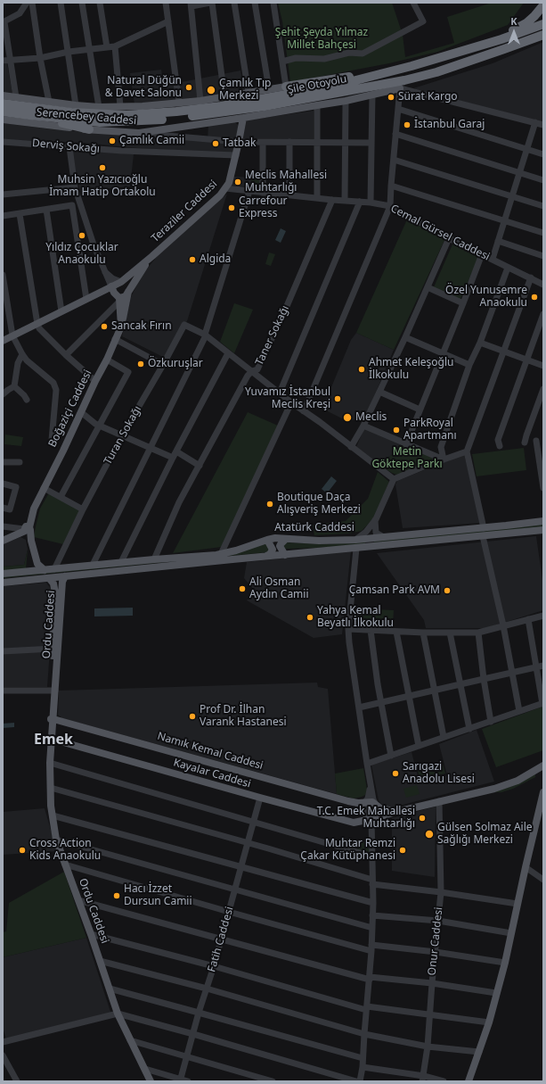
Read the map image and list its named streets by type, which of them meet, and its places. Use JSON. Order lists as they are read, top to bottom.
{
  "streets": {
    "highway": ["Şile Otoyolu"],
    "main road": [
      "Serencebey Caddesi",
      "Teraziler Caddesi",
      "Boğaziçi Caddesi",
      "Atatürk Caddesi",
      "Ordu Caddesi",
      "Namık Kemal Caddesi",
      "Kayalar Caddesi"
    ],
    "street": [
      "Derviş Sokağı",
      "Cemal Gürsel Caddesi",
      "Taner Sokağı",
      "Turan Sokağı",
      "Fatih Caddesi",
      "Onur Caddesi"
    ]
  },
  "crossings": [
    ["Serencebey Caddesi", "Teraziler Caddesi"],
    ["Derviş Sokağı", "Teraziler Caddesi"],
    ["Teraziler Caddesi", "Cemal Gürsel Caddesi"],
    ["Teraziler Caddesi", "Boğaziçi Caddesi"],
    ["Cemal Gürsel Caddesi", "Taner Sokağı"],
    ["Taner Sokağı", "Atatürk Caddesi"],
    ["Turan Sokağı", "Atatürk Caddesi"],
    ["Atatürk Caddesi", "Ordu Caddesi"],
    ["Ordu Caddesi", "Namık Kemal Caddesi"],
    ["Ordu Caddesi", "Kayalar Caddesi"],
    ["Namık Kemal Caddesi", "Kayalar Caddesi"],
    ["Kayalar Caddesi", "Fatih Caddesi"]
  ],
  "districts": ["Emek"],
  "parks": ["Şehit Şeyda Yılmaz Millet Bahçesi", "Metin Göktepe Parkı"],
  "places": [
    "Natural Düğün & Davet Salonu",
    "Çamlık Tıp Merkezi",
    "Sürat Kargo",
    "İstanbul Garaj",
    "Çamlık Camii",
    "Tatbak",
    "Muhsin Yazıcıoğlu İmam Hatip Ortakolu",
    "Meclis Mahallesi Muhtarlığı",
    "Carrefour Express",
    "Yıldız Çocuklar Anaokulu",
    "Algida",
    "Özel Yunusemre Anaokulu",
    "Sancak Fırın",
    "Özkuruşlar",
    "Ahmet Keleşoğlu İlkokulu",
    "Yuvamız İstanbul Meclis Kreşi",
    "Meclis",
    "ParkRoyal Apartmanı",
    "Boutique Daça Alışveriş Merkezi",
    "Ali Osman Aydın Camii",
    "Çamsan Park AVM",
    "Yahya Kemal Beyatlı İlkokulu",
    "Prof Dr. İlhan Varank Hastanesi",
    "Sarıgazi Anadolu Lisesi",
    "T.C. Emek Mahallesi Muhtarlığı",
    "Gülsen Solmaz Aile Sağlığı Merkezi",
    "Cross Action Kids Anaokulu",
    "Muhtar Remzi Çakar Kütüphanesi",
    "Hacı İzzet Dursun Camii"
  ],
  "north": "top"
}
